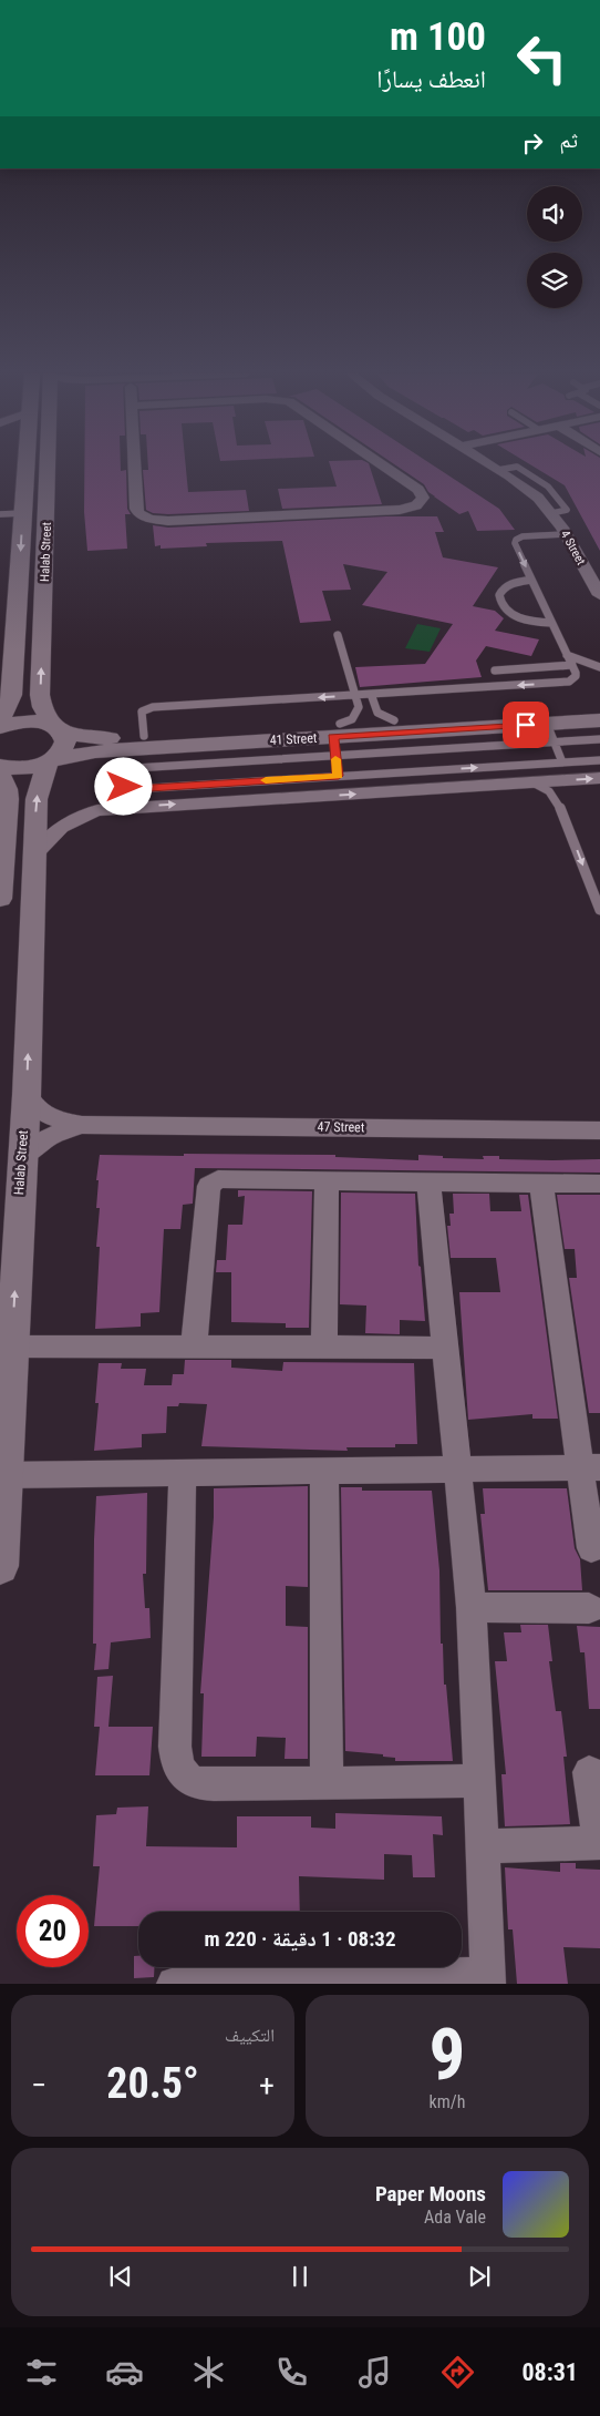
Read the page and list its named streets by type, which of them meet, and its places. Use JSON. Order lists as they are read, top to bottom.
{
  "streets": {
    "street": [
      "4 Street",
      "Halab Street",
      "41 Street",
      "47 Street"
    ]
  },
  "crossings": [
    ["Halab Street", "41 Street"],
    ["Halab Street", "47 Street"]
  ],
  "page": {
    "turn": ["100 m", "انعطف يسارًا"],
    "then": "ثم",
    "limit": "20",
    "trip": "08:32 · 1 دقيقة · 220 m",
    "tile": [
      ["9", "km/h"],
      "التكييف"
    ],
    "heat": ["−", "20.5°", "+"],
    "song": ["Paper Moons", "Ada Vale"],
    "tabs": "08:31"
  }
}
